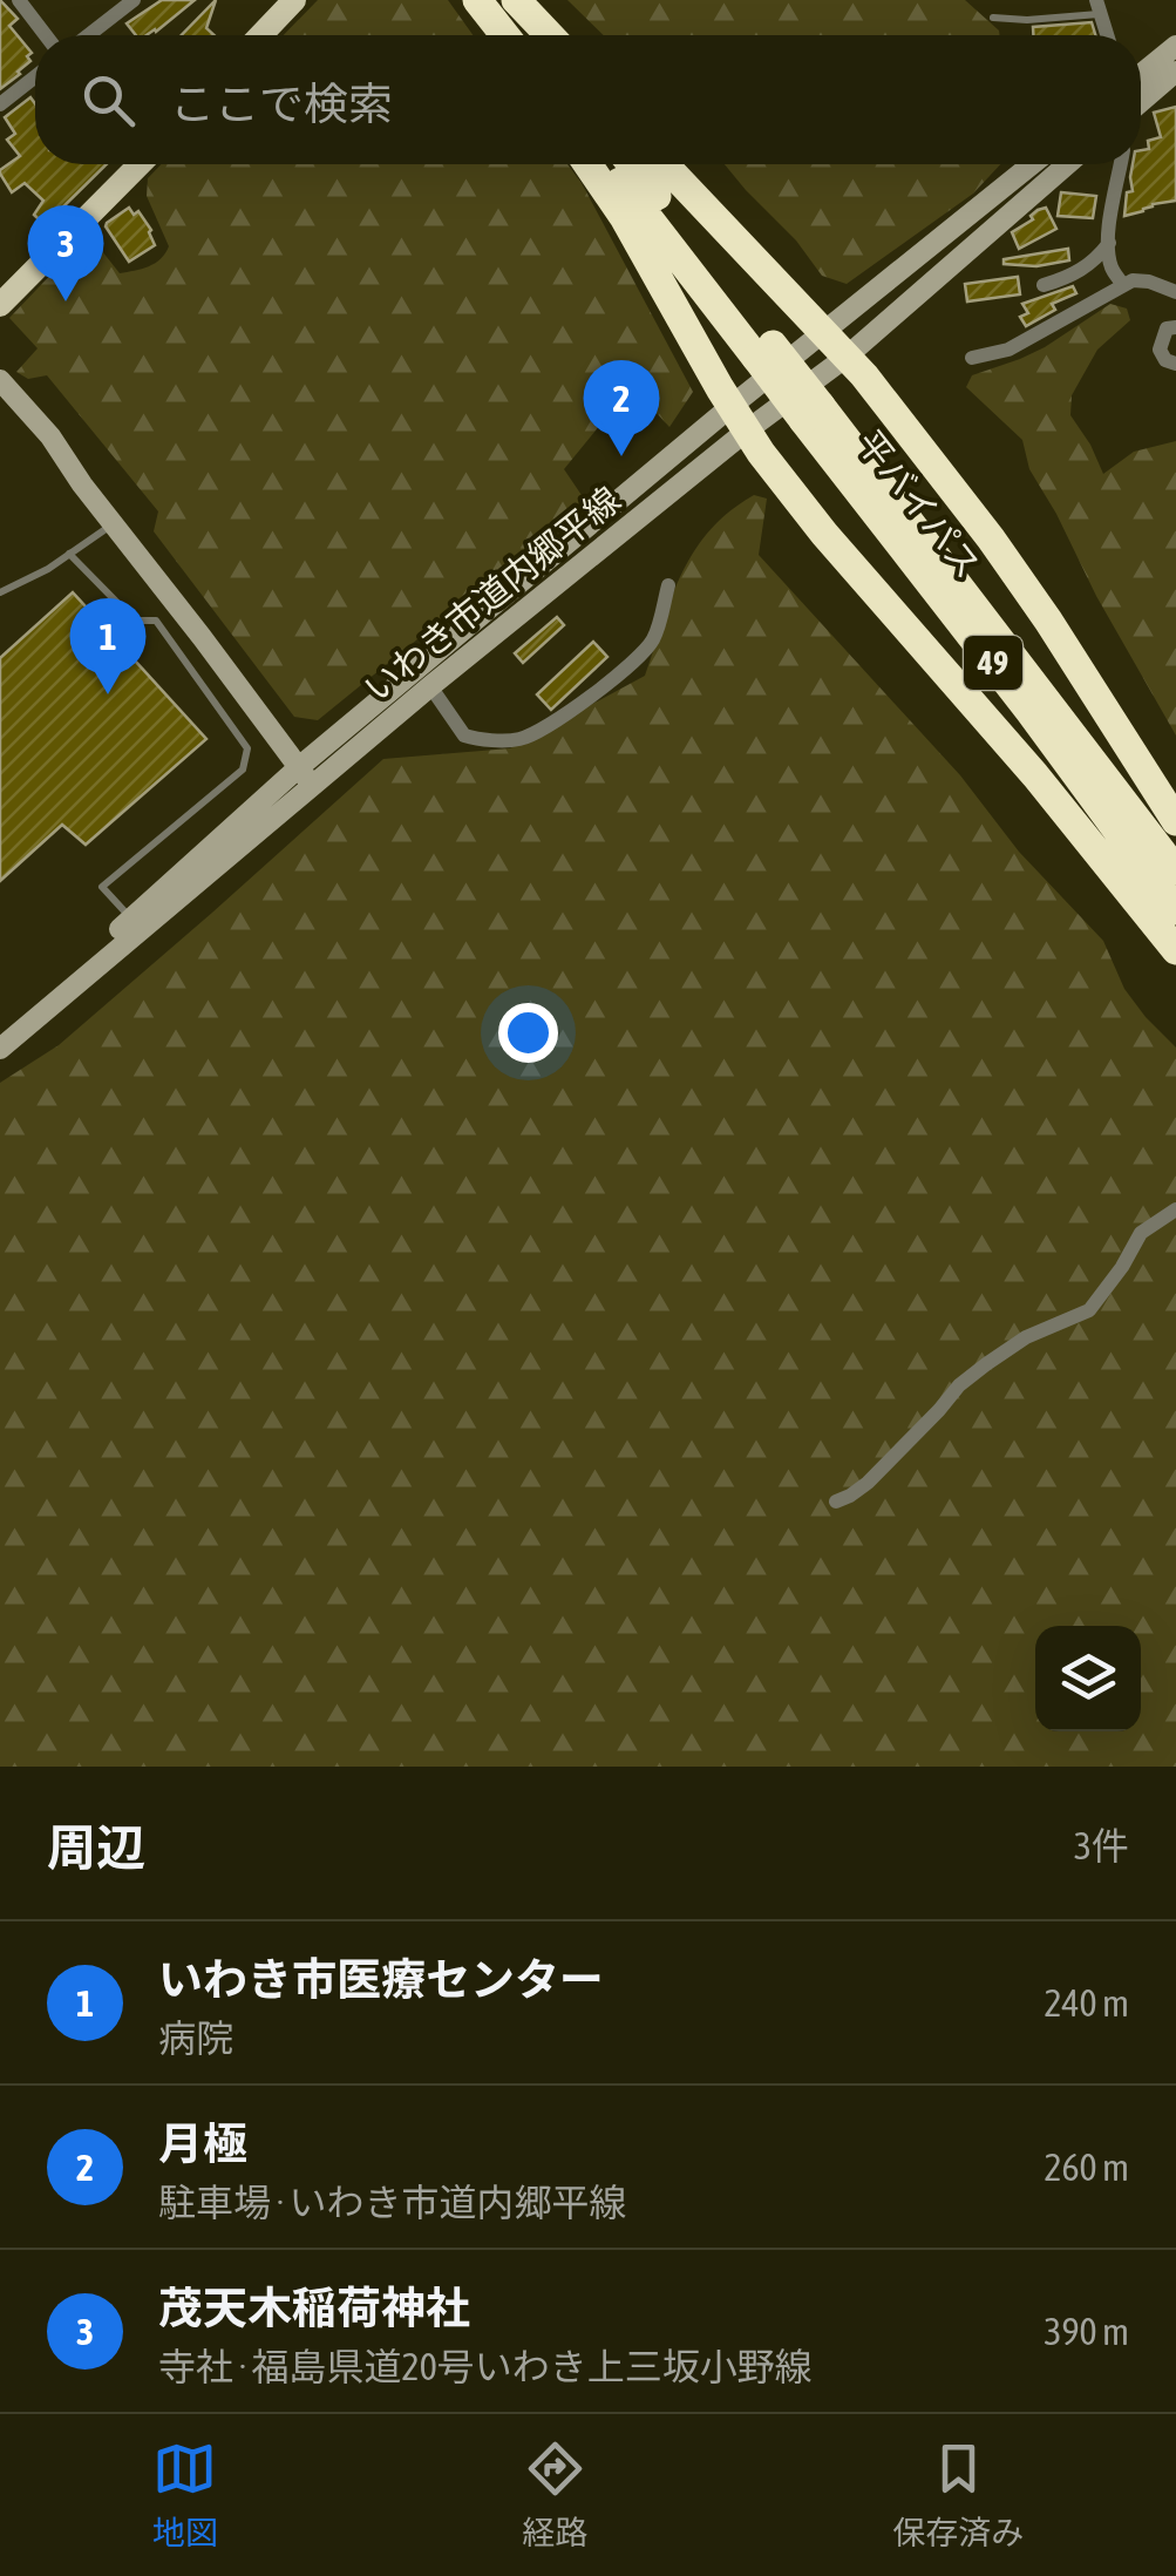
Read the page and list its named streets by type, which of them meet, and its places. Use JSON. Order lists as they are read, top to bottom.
{
  "streets": {
    "highway": ["平バイパス", "49"],
    "street": ["いわき市道内郷平線"]
  },
  "page": {
    "search": "ここで検索",
    "pins": ["3", "2", "1"],
    "heading": ["周辺", "3件"],
    "list": [
      {
        "mark": "1",
        "name": "いわき市医療センター",
        "note": "病院",
        "value": "240 m"
      },
      {
        "mark": "2",
        "name": "月極",
        "note": "駐車場 · いわき市道内郷平線",
        "value": "260 m"
      },
      {
        "mark": "3",
        "name": "茂天木稲荷神社",
        "note": "寺社 · 福島県道20号いわき上三坂小野線",
        "value": "390 m"
      }
    ],
    "nav": ["地図", "経路", "保存済み"]
  }
}
